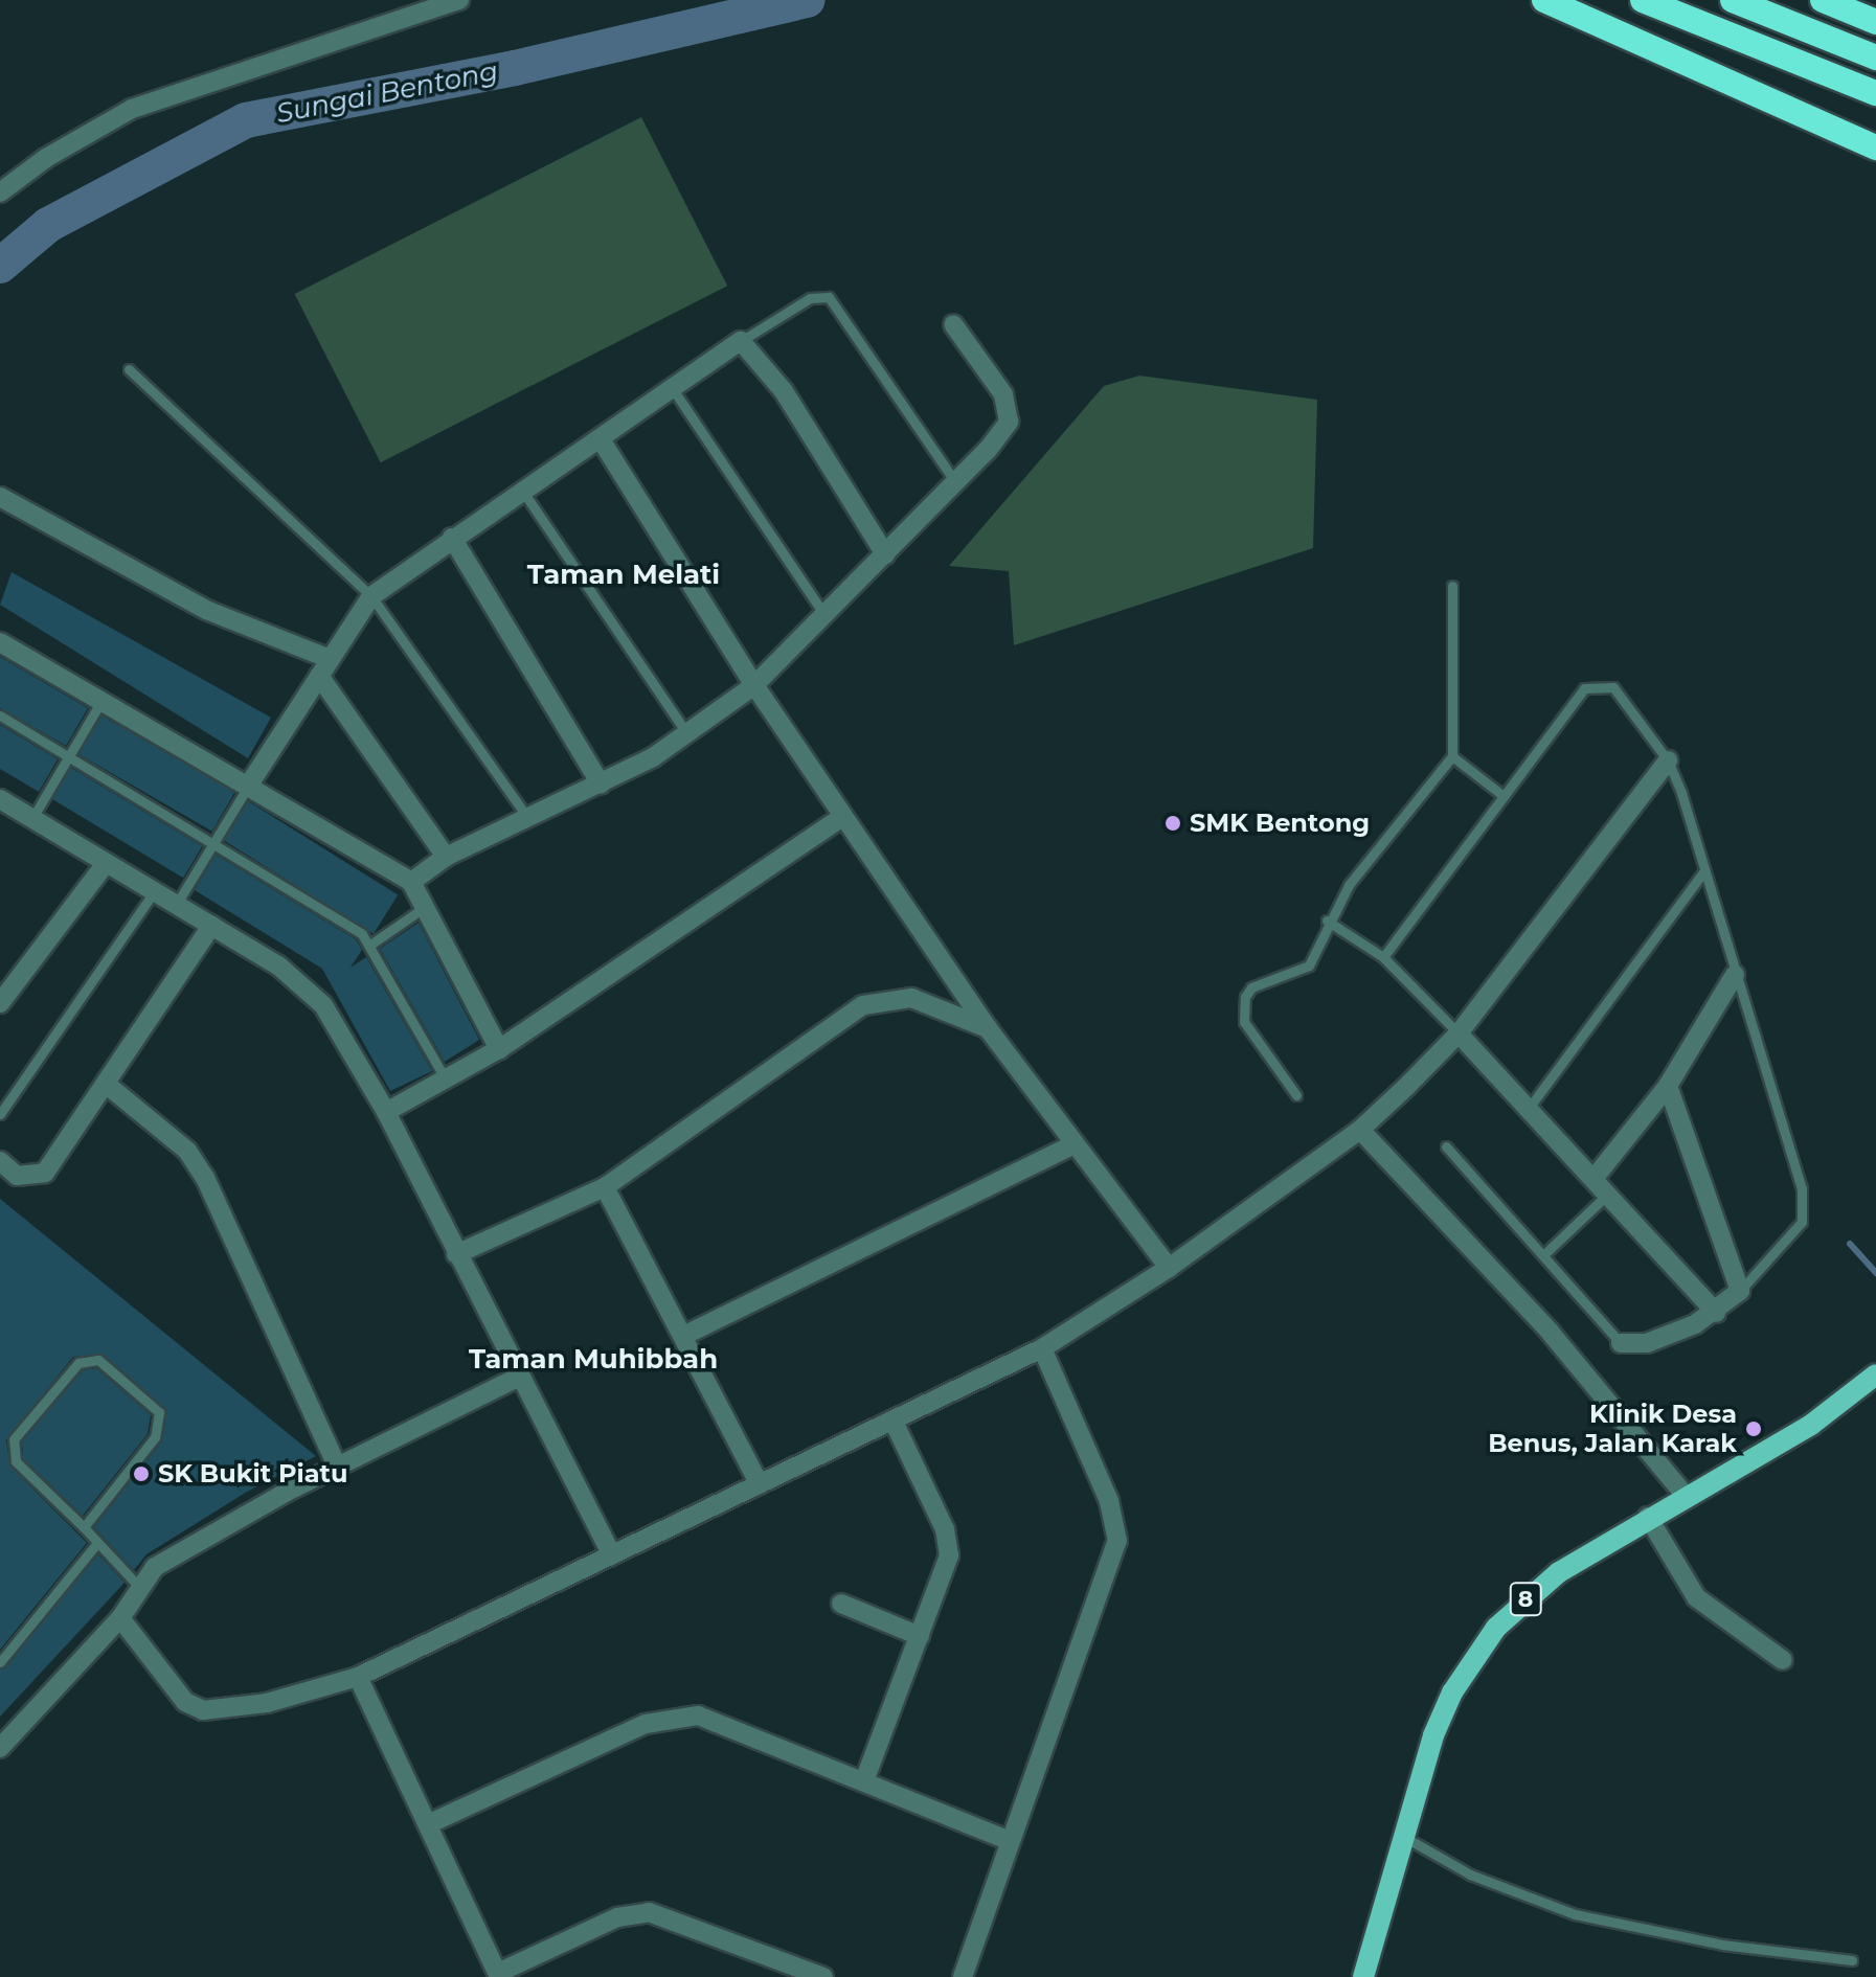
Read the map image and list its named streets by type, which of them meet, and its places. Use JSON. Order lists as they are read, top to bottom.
{
  "streets": {
    "main road": ["8"]
  },
  "districts": ["Taman Melati", "Taman Muhibbah"],
  "water": ["Sungai Bentong"],
  "places": ["SMK Bentong", "Klinik Desa Benus, Jalan Karak", "SK Bukit Piatu"]
}
